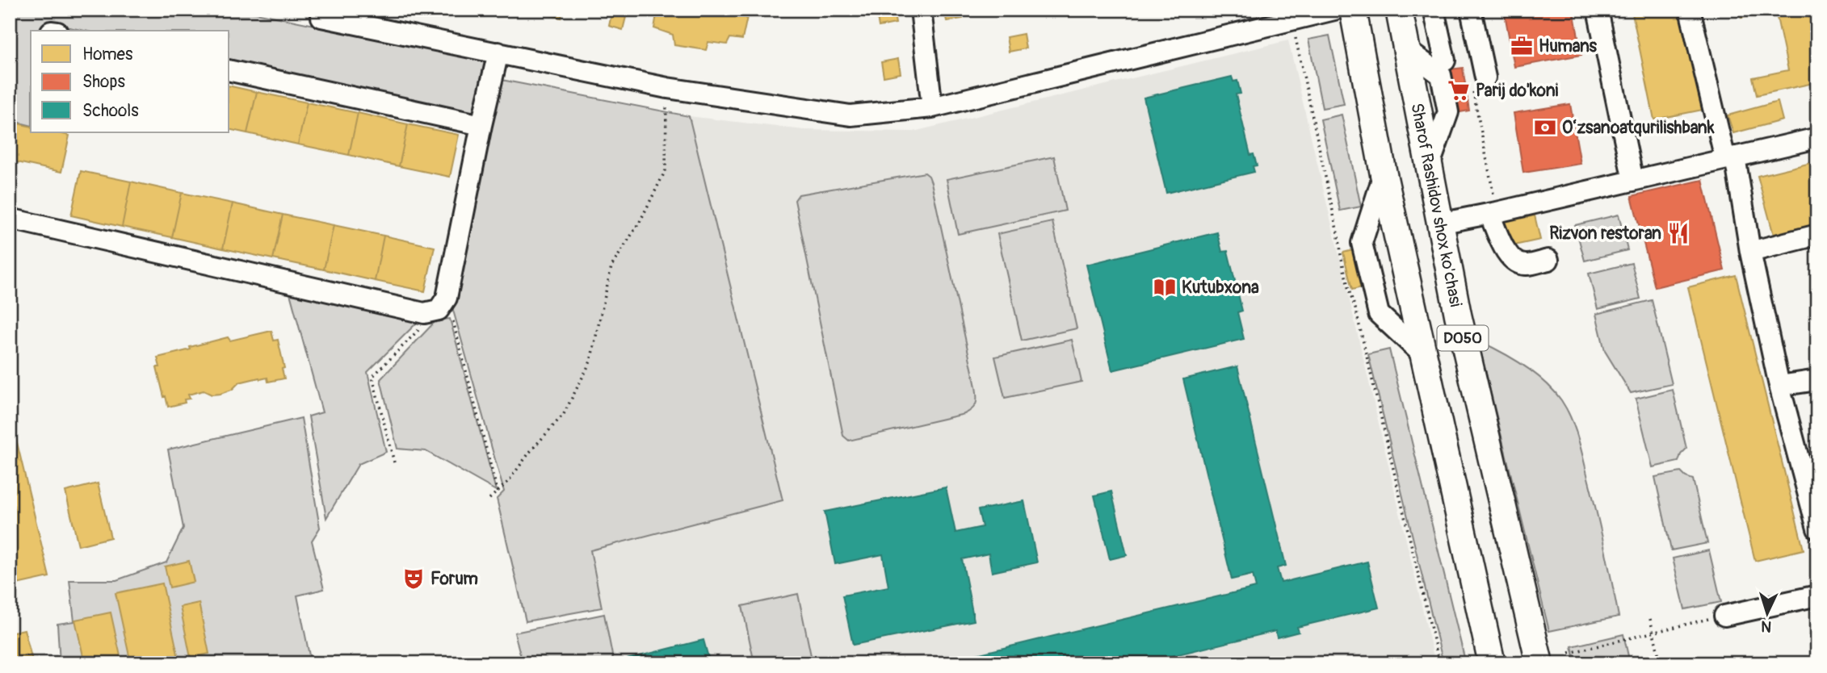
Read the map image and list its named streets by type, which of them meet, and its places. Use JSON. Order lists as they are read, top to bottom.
{
  "streets": {
    "main road": ["Sharof Rashidov shox ko'chasi", "D050"]
  },
  "places": {
    "office": ["Humans"],
    "supermarket": ["Parij do'koni"],
    "bank": ["Oʻzsanoatqurilishbank"],
    "restaurant": ["Rizvon restoran"],
    "library": ["Kutubxona"],
    "theatre": ["Forum"]
  },
  "legend": ["Homes", "Shops", "Schools"],
  "north": "bottom"
}
